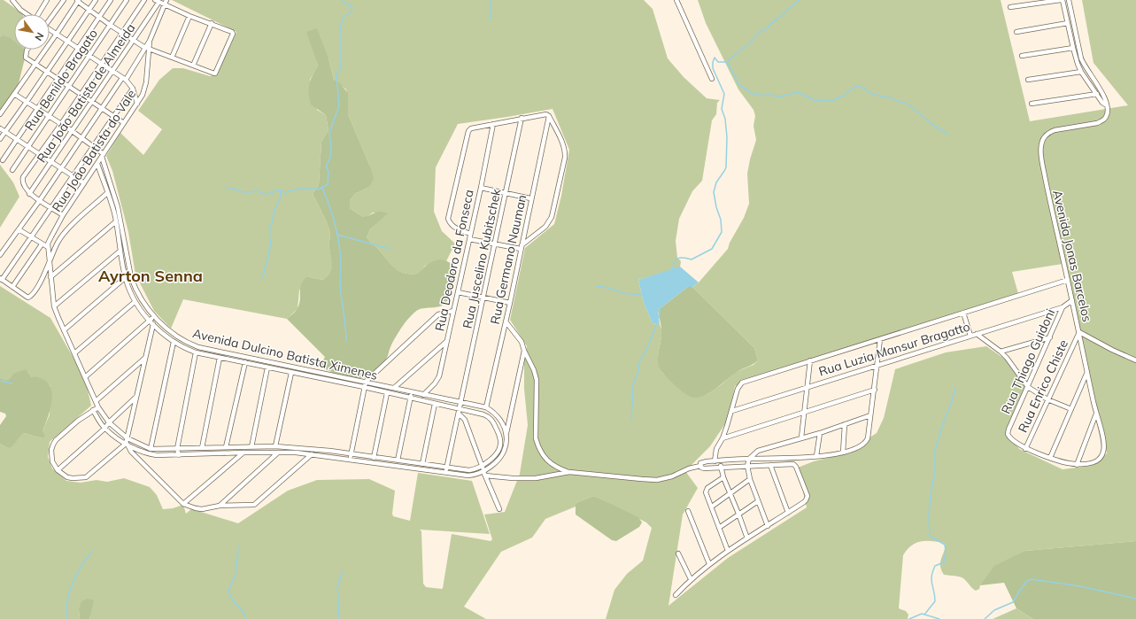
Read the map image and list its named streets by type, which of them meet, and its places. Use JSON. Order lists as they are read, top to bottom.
{
  "streets": {
    "street": [
      "Rua Benildo Bragato",
      "Rua João Batista de Almeida",
      "Rua João Batista do Vale",
      "Avenida Jonas Barcelos",
      "Rua Juscelino Kubitschek",
      "Rua Germano Nauman",
      "Rua Deodoro da Fonseca",
      "Rua Luzia Mansur Bragatto",
      "Avenida Dulcino Batista Ximenes",
      "Rua Thiago Guidoni",
      "Rua Enrico Chiste"
    ]
  },
  "crossings": [
    ["Rua João Batista do Vale", "Avenida Dulcino Batista Ximenes"],
    ["Avenida Jonas Barcelos", "Rua Thiago Guidoni"],
    ["Avenida Jonas Barcelos", "Rua Enrico Chiste"],
    ["Rua Juscelino Kubitschek", "Avenida Dulcino Batista Ximenes"],
    ["Rua Germano Nauman", "Avenida Dulcino Batista Ximenes"],
    ["Rua Deodoro da Fonseca", "Avenida Dulcino Batista Ximenes"],
    ["Rua Luzia Mansur Bragatto", "Rua Thiago Guidoni"],
    ["Rua Thiago Guidoni", "Rua Enrico Chiste"]
  ],
  "districts": ["Ayrton Senna"],
  "north": "bottom right"
}
